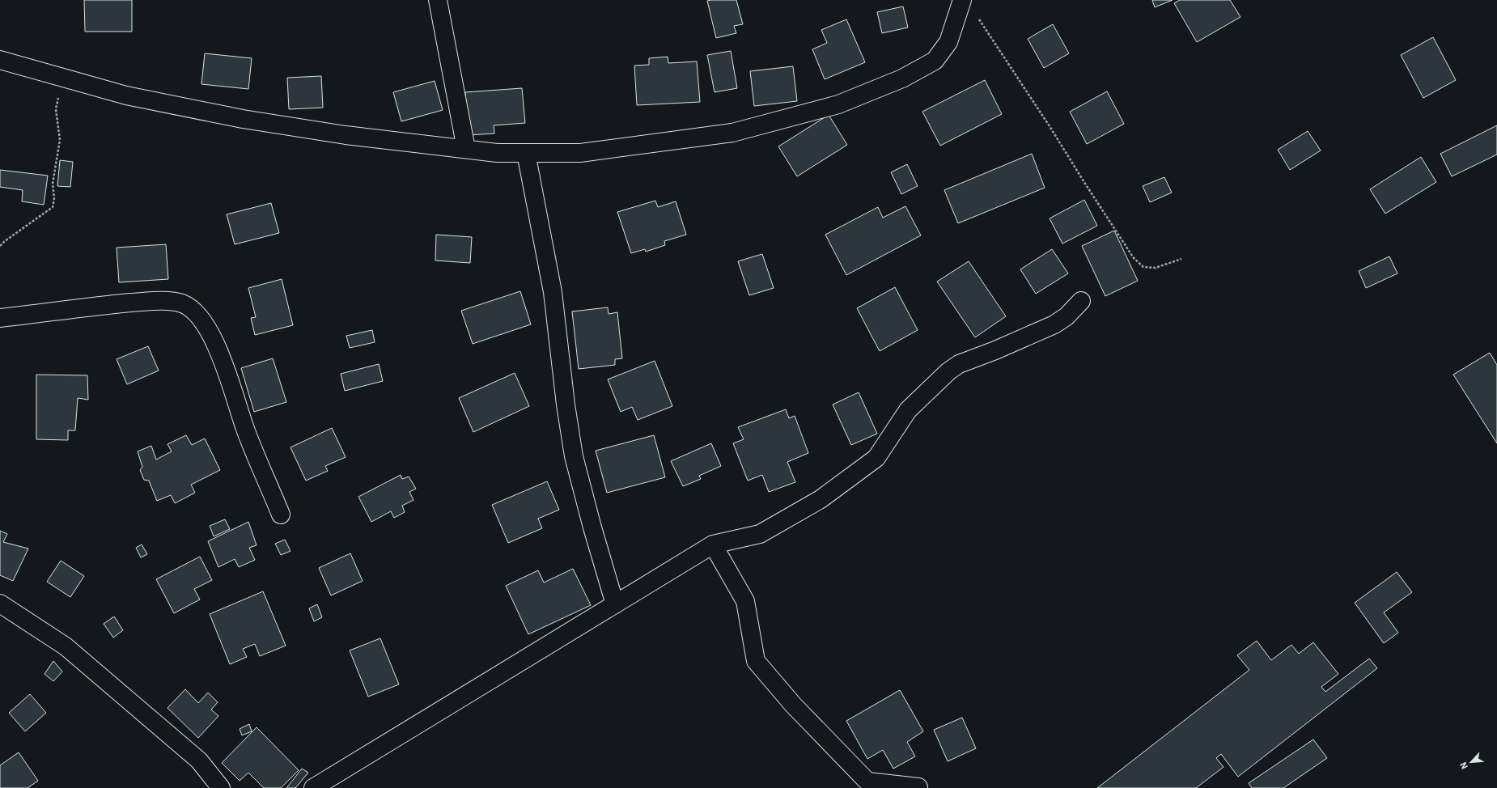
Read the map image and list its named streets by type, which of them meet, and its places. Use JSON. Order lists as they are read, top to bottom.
{
  "north": "bottom left"
}
